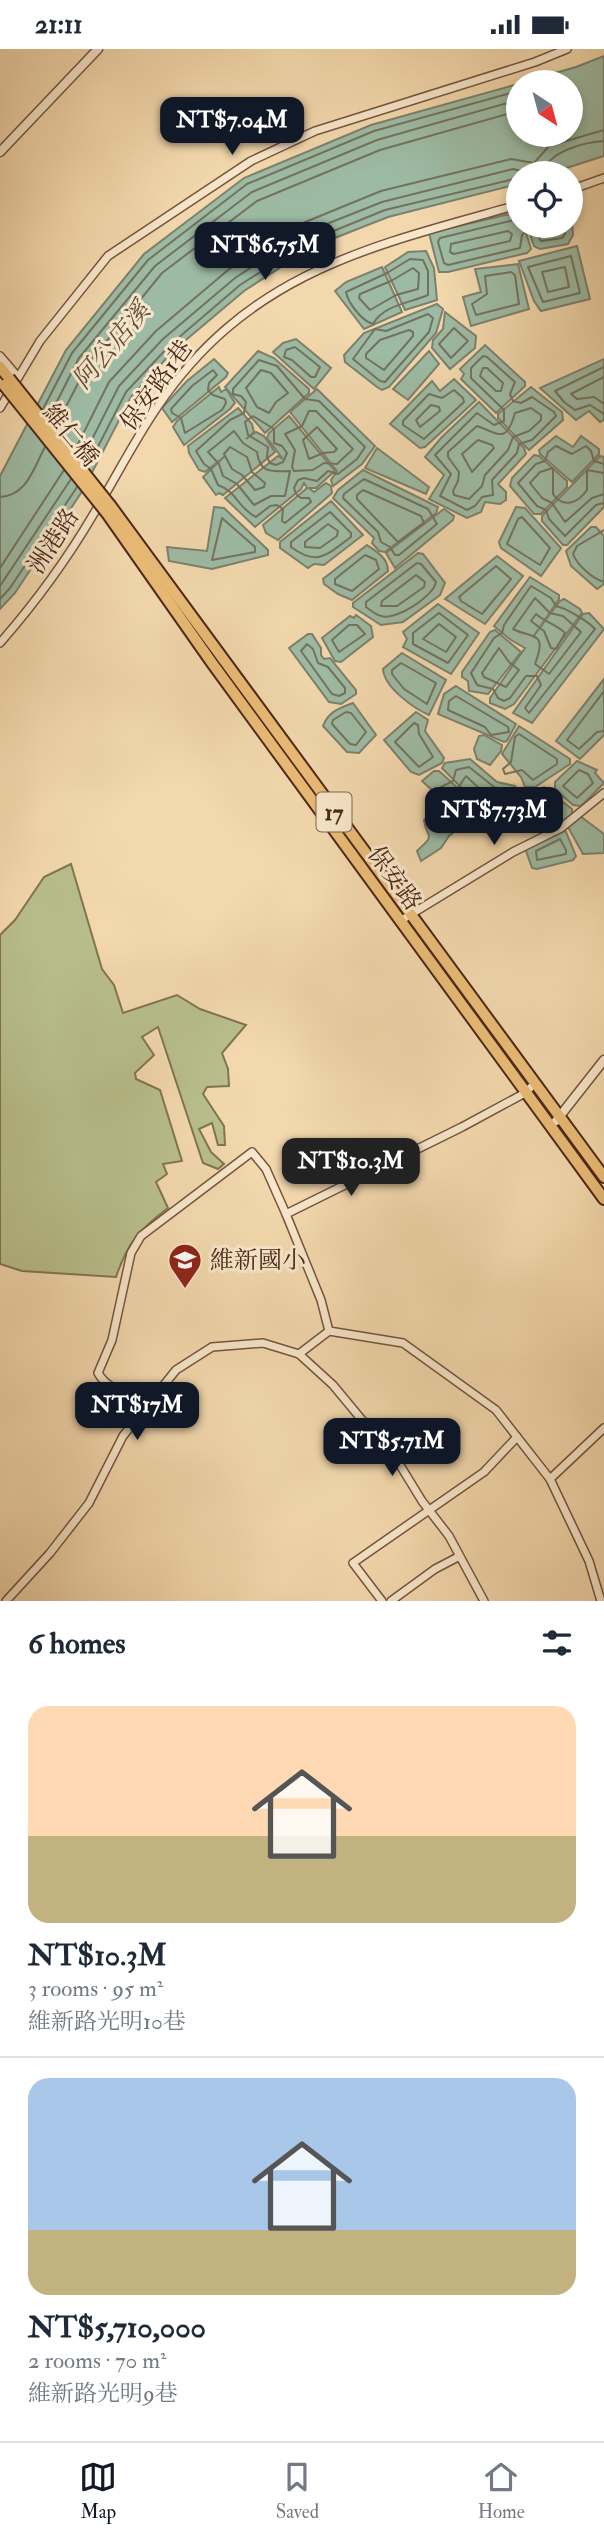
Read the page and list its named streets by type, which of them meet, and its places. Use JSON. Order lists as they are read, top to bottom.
{
  "streets": {
    "main road": ["維仁橋", "17", "保安路"],
    "street": ["保安路1巷", "洲港路"]
  },
  "crossings": [
    ["保安路1巷", "洲港路"],
    ["維仁橋", "17"],
    ["維仁橋", "保安路"]
  ],
  "water": ["阿公店溪"],
  "places": {
    "school or university": ["維新國小"]
  },
  "north": "bottom right",
  "page": {
    "status": "21:11",
    "price": [
      "NT$7.04M",
      "NT$6.75M",
      "NT$7.73M",
      "NT$10.3M",
      "NT$17M",
      "NT$5.71M"
    ],
    "heading": "6 homes",
    "list": [
      {
        "name": "NT$10.3M",
        "note": "3 rooms · 95 m² · 維新路光明10巷"
      },
      {
        "name": "NT$5,710,000",
        "note": "2 rooms · 70 m² · 維新路光明9巷"
      }
    ],
    "tabs": ["Map", "Saved", "Home"]
  }
}
